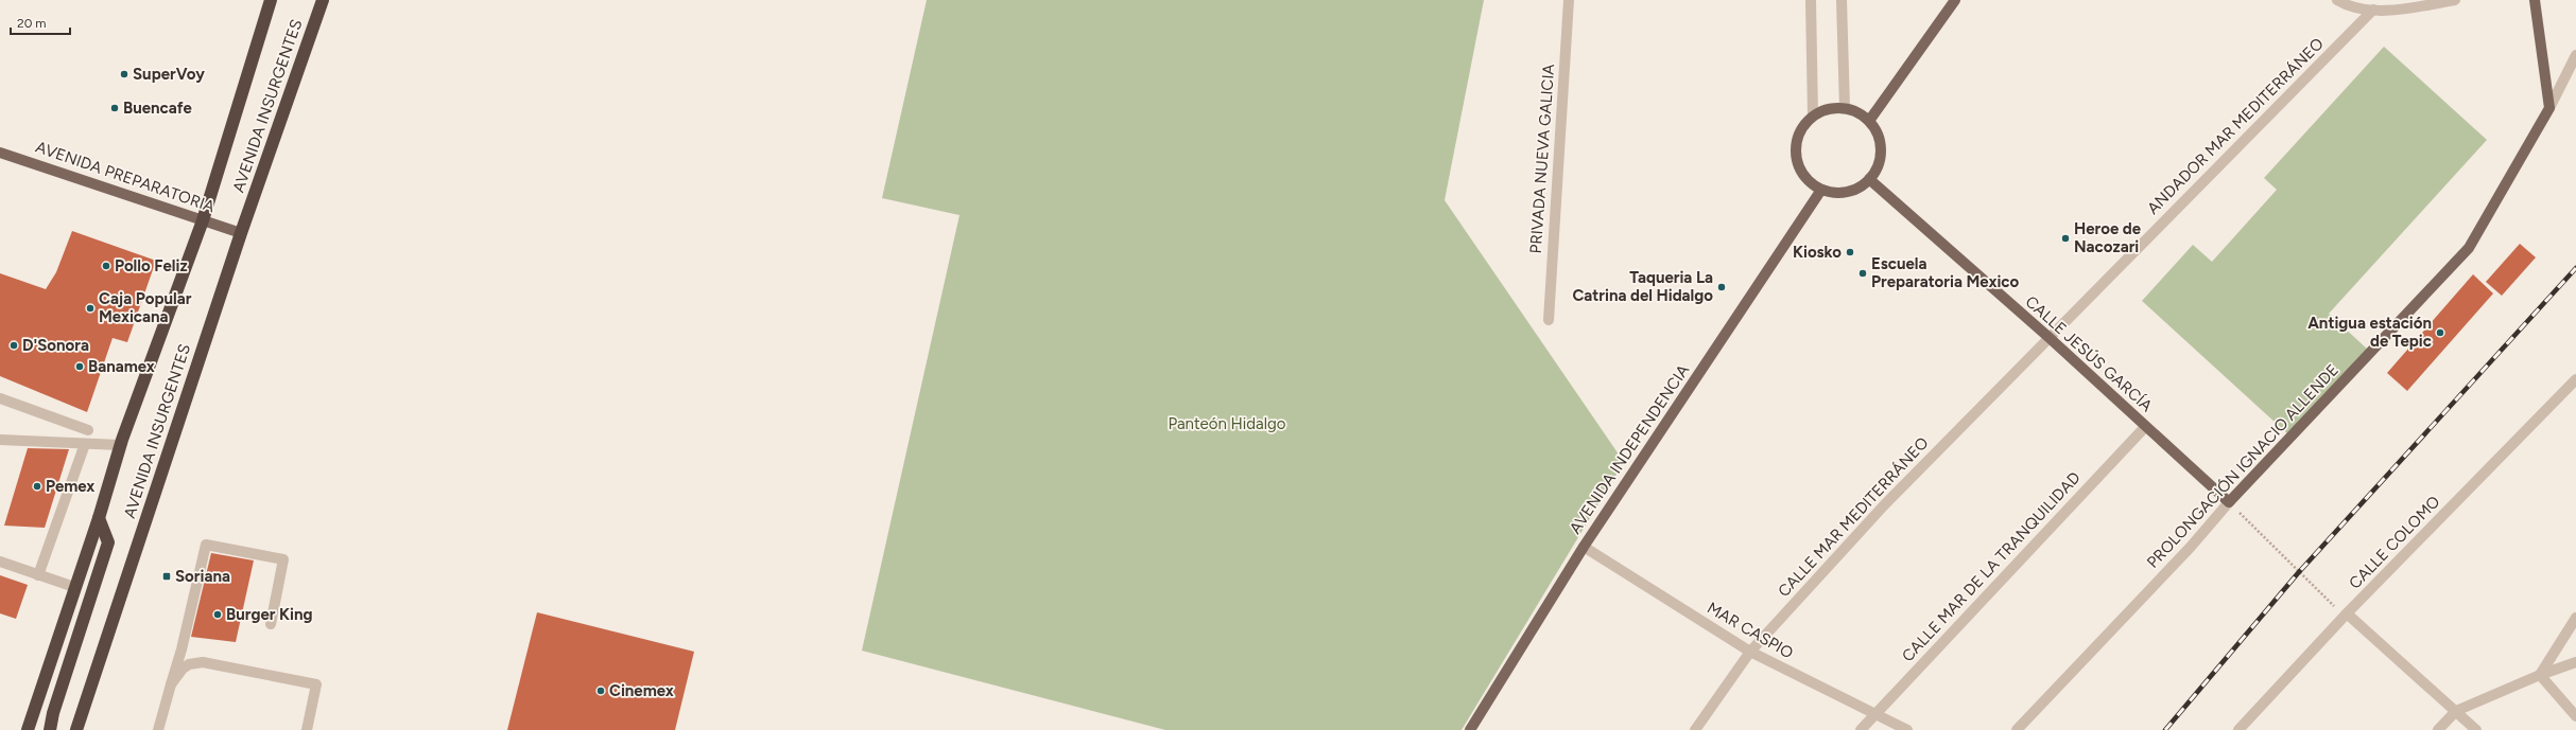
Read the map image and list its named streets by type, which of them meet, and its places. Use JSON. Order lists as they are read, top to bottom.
{
  "streets": {
    "highway": ["AVENIDA INSURGENTES"],
    "main road": [
      "AVENIDA PREPARATORIA",
      "CALLE JESÚS GARCÍA",
      "AVENIDA INDEPENDENCIA",
      "PROLONGACIÓN IGNACIO ALLENDE"
    ],
    "street": [
      "ANDADOR MAR MEDITERRÁNEO",
      "PRIVADA NUEVA GALICIA",
      "CALLE MAR MEDITERRÁNEO",
      "CALLE COLOMO",
      "CALLE MAR DE LA TRANQUILIDAD",
      "MAR CASPIO"
    ]
  },
  "crossings": [
    ["AVENIDA INSURGENTES", "AVENIDA PREPARATORIA"],
    ["ANDADOR MAR MEDITERRÁNEO", "CALLE JESÚS GARCÍA"],
    ["ANDADOR MAR MEDITERRÁNEO", "CALLE MAR MEDITERRÁNEO"],
    ["CALLE JESÚS GARCÍA", "AVENIDA INDEPENDENCIA"],
    ["CALLE JESÚS GARCÍA", "PROLONGACIÓN IGNACIO ALLENDE"],
    ["CALLE JESÚS GARCÍA", "CALLE MAR MEDITERRÁNEO"],
    ["CALLE JESÚS GARCÍA", "CALLE MAR DE LA TRANQUILIDAD"],
    ["AVENIDA INDEPENDENCIA", "MAR CASPIO"],
    ["CALLE MAR MEDITERRÁNEO", "MAR CASPIO"],
    ["CALLE MAR DE LA TRANQUILIDAD", "MAR CASPIO"]
  ],
  "parks": ["Panteón Hidalgo"],
  "places": {
    "other": [
      "SuperVoy",
      "Buencafe",
      "Heroe de Nacozari",
      "Kiosko",
      "Pollo Feliz",
      "Escuela Preparatoria Mexico",
      "Taqueria La Catrina del Hidalgo",
      "Caja Popular Mexicana",
      "Antigua estación de Tepic",
      "D'Sonora",
      "Banamex",
      "Pemex",
      "Burger King",
      "Cinemex"
    ],
    "transit": ["Soriana"]
  },
  "scale_bar": "20 m"
}
